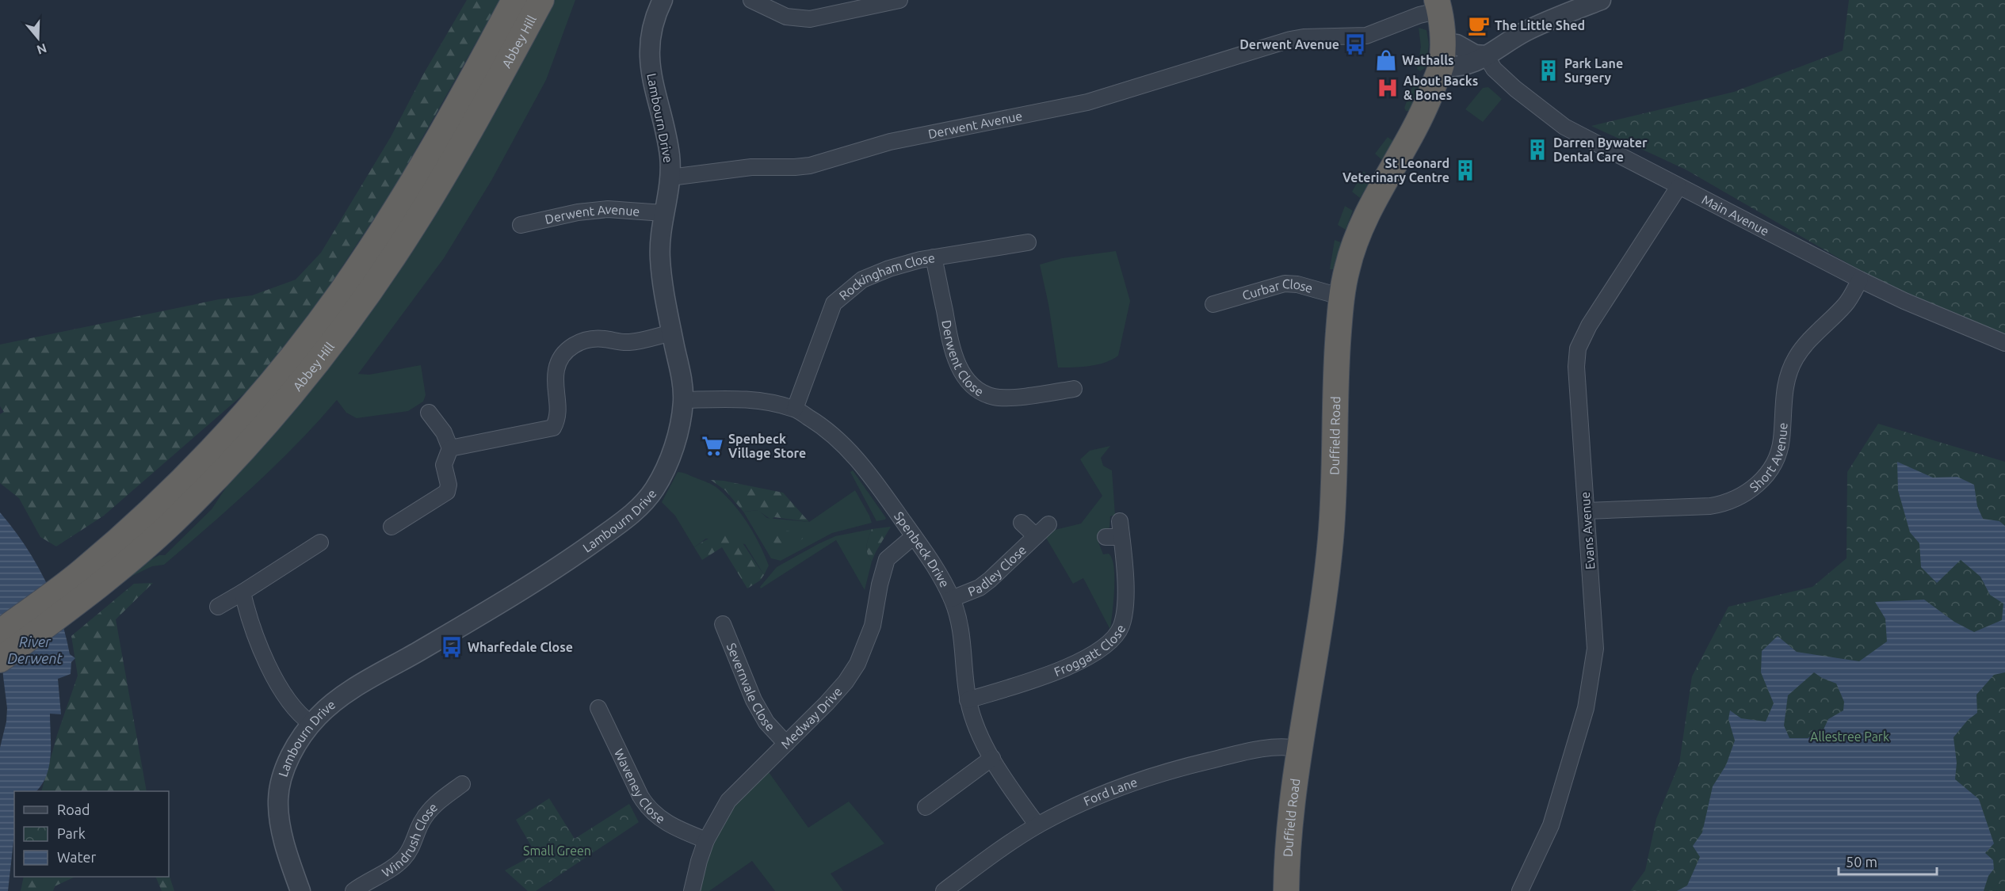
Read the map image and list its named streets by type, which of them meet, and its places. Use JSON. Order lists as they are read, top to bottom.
{
  "streets": {
    "highway": ["Abbey Hill", "Duffield Road"],
    "street": [
      "Lambourn Drive",
      "Derwent Avenue",
      "Main Avenue",
      "Rockingham Close",
      "Curbar Close",
      "Derwent Close",
      "Short Avenue",
      "Evans Avenue",
      "Spenbeck Drive",
      "Padley Close",
      "Froggatt Close",
      "Severnvale Close",
      "Medway Drive",
      "Waveney Close",
      "Ford Lane",
      "Windrush Close"
    ]
  },
  "crossings": [
    ["Lambourn Drive", "Derwent Avenue"],
    ["Lambourn Drive", "Spenbeck Drive"],
    ["Derwent Avenue", "Duffield Road"],
    ["Main Avenue", "Short Avenue"],
    ["Main Avenue", "Evans Avenue"],
    ["Rockingham Close", "Derwent Close"],
    ["Rockingham Close", "Spenbeck Drive"],
    ["Curbar Close", "Duffield Road"],
    ["Duffield Road", "Ford Lane"],
    ["Short Avenue", "Evans Avenue"],
    ["Spenbeck Drive", "Padley Close"],
    ["Spenbeck Drive", "Froggatt Close"],
    ["Spenbeck Drive", "Medway Drive"],
    ["Spenbeck Drive", "Ford Lane"],
    ["Severnvale Close", "Medway Drive"],
    ["Medway Drive", "Waveney Close"]
  ],
  "water": ["River Derwent"],
  "parks": ["Allestree Park", "Small Green"],
  "places": {
    "cafe": ["The Little Shed"],
    "bus stop": ["Derwent Avenue", "Wharfedale Close"],
    "shop": ["Wathalls"],
    "building": ["Park Lane Surgery", "Darren Bywater Dental Care", "St Leonard Veterinary Centre"],
    "hospital": ["About Backs & Bones"],
    "supermarket": ["Spenbeck Village Store"]
  },
  "legend": ["Road", "Park", "Water"],
  "scale_bar": "50 m",
  "north": "bottom"
}
